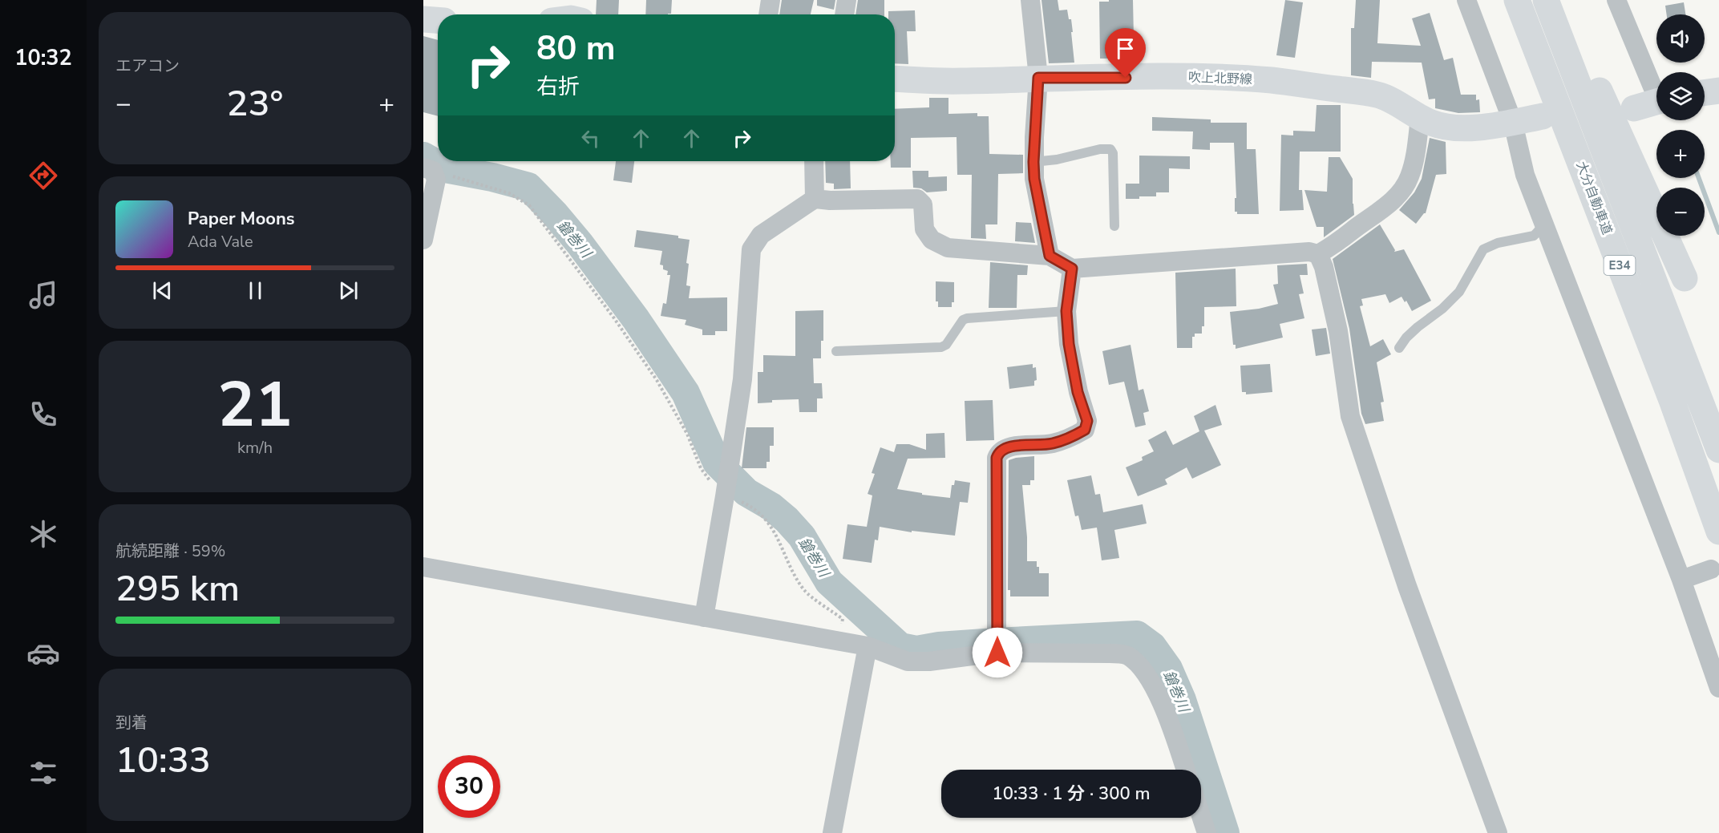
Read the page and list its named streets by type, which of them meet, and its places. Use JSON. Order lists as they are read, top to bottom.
{
  "streets": {
    "main road": ["吹上北野線", "大分自動車道", "E34"]
  },
  "water": ["鎗巻川"],
  "page": {
    "tabs": "10:32",
    "tile": [
      "エアコン",
      ["21", "km/h"],
      ["航続距離 · 59%", "295 km"],
      ["到着", "10:33"]
    ],
    "map_buttons": ["+", "−"],
    "turn": ["80 m", "右折"],
    "heat": ["−", "23°", "+"],
    "song": ["Paper Moons", "Ada Vale"],
    "limit": "30",
    "trip": "10:33 · 1 分 · 300 m"
  }
}
